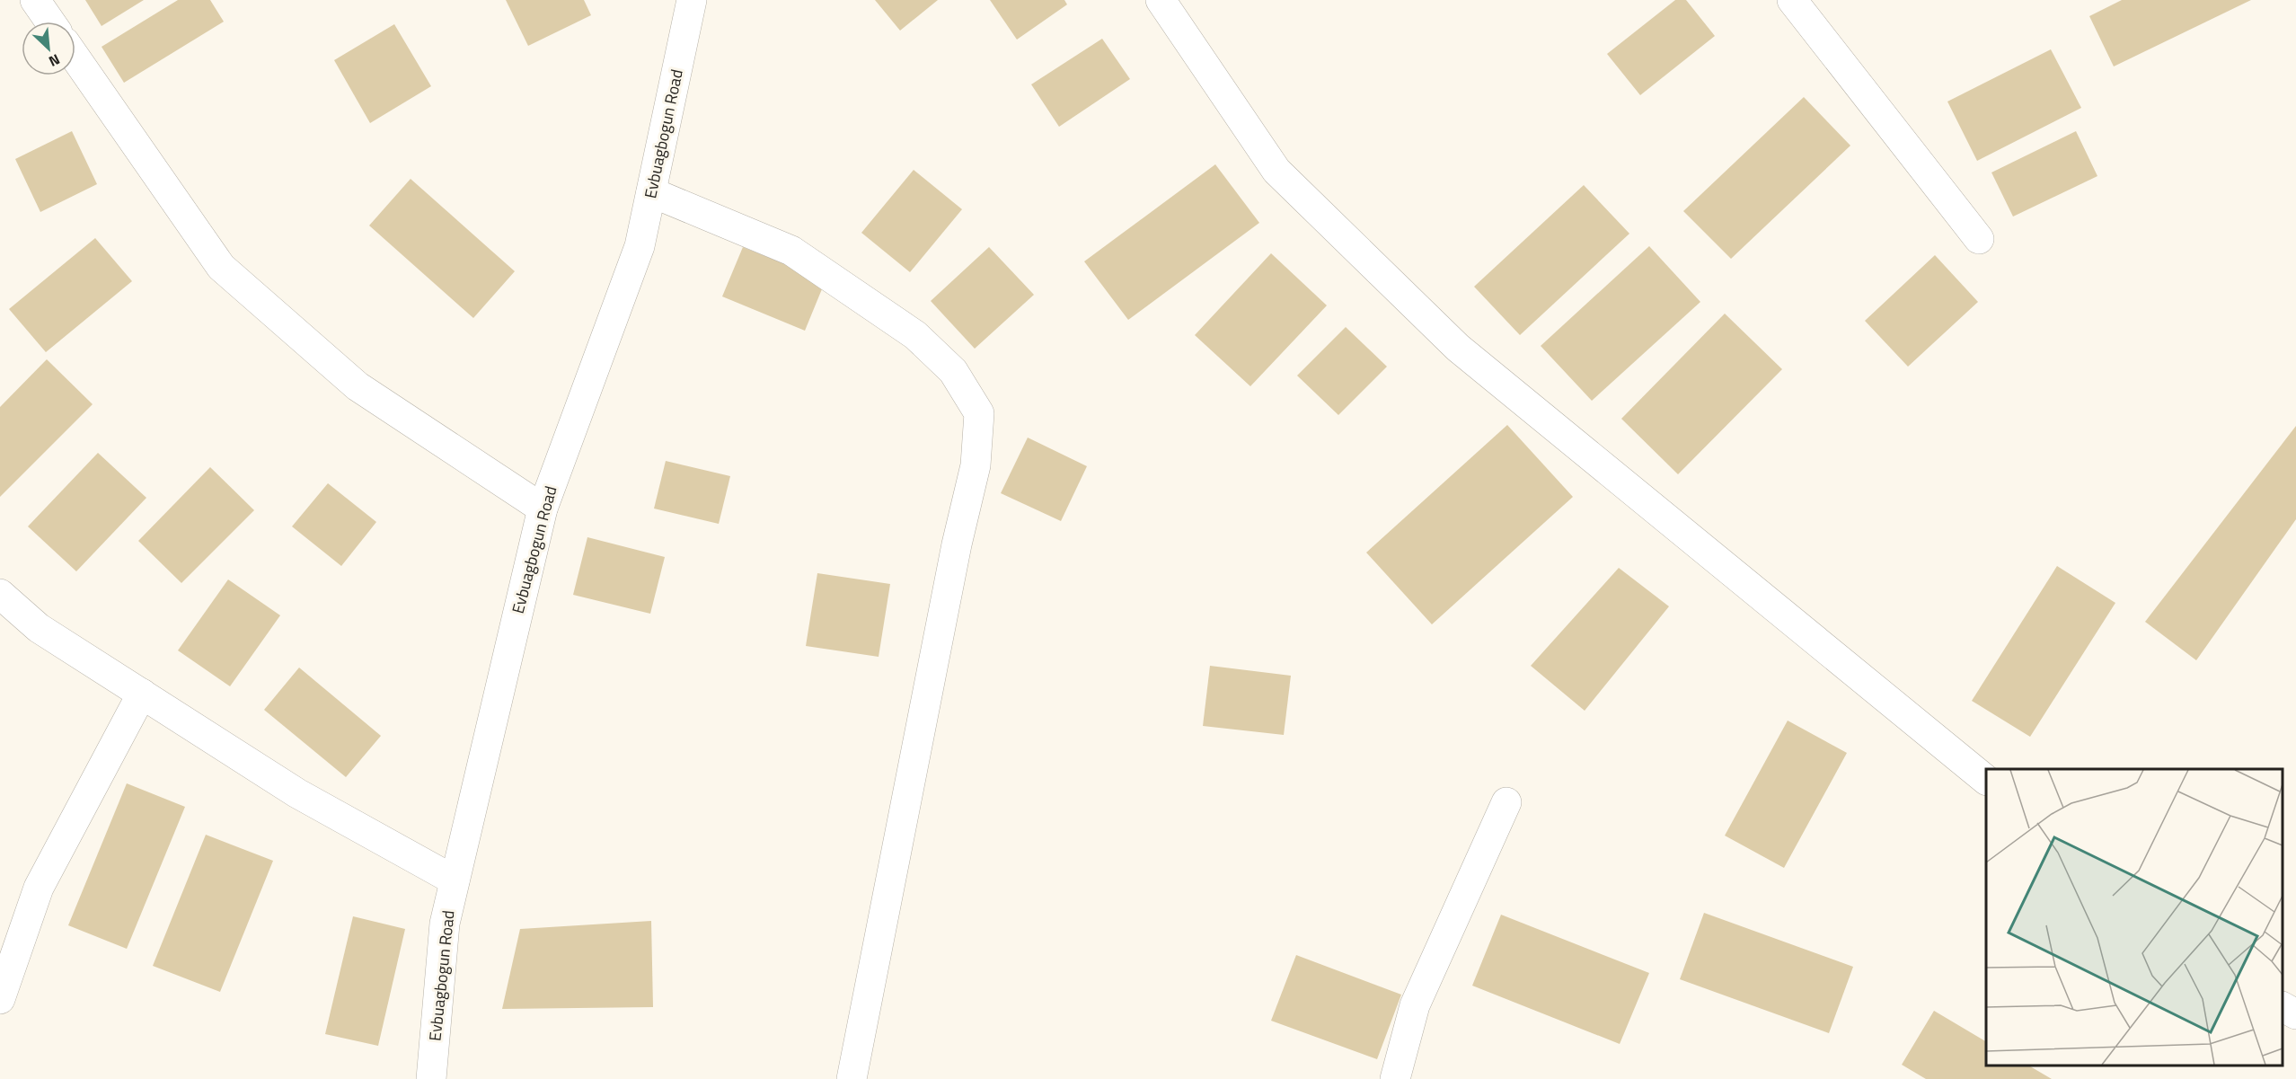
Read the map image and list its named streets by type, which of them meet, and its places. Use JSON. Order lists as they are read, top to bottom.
{
  "streets": {
    "street": ["Evbuagbogun Road"]
  },
  "north": "bottom right"
}
